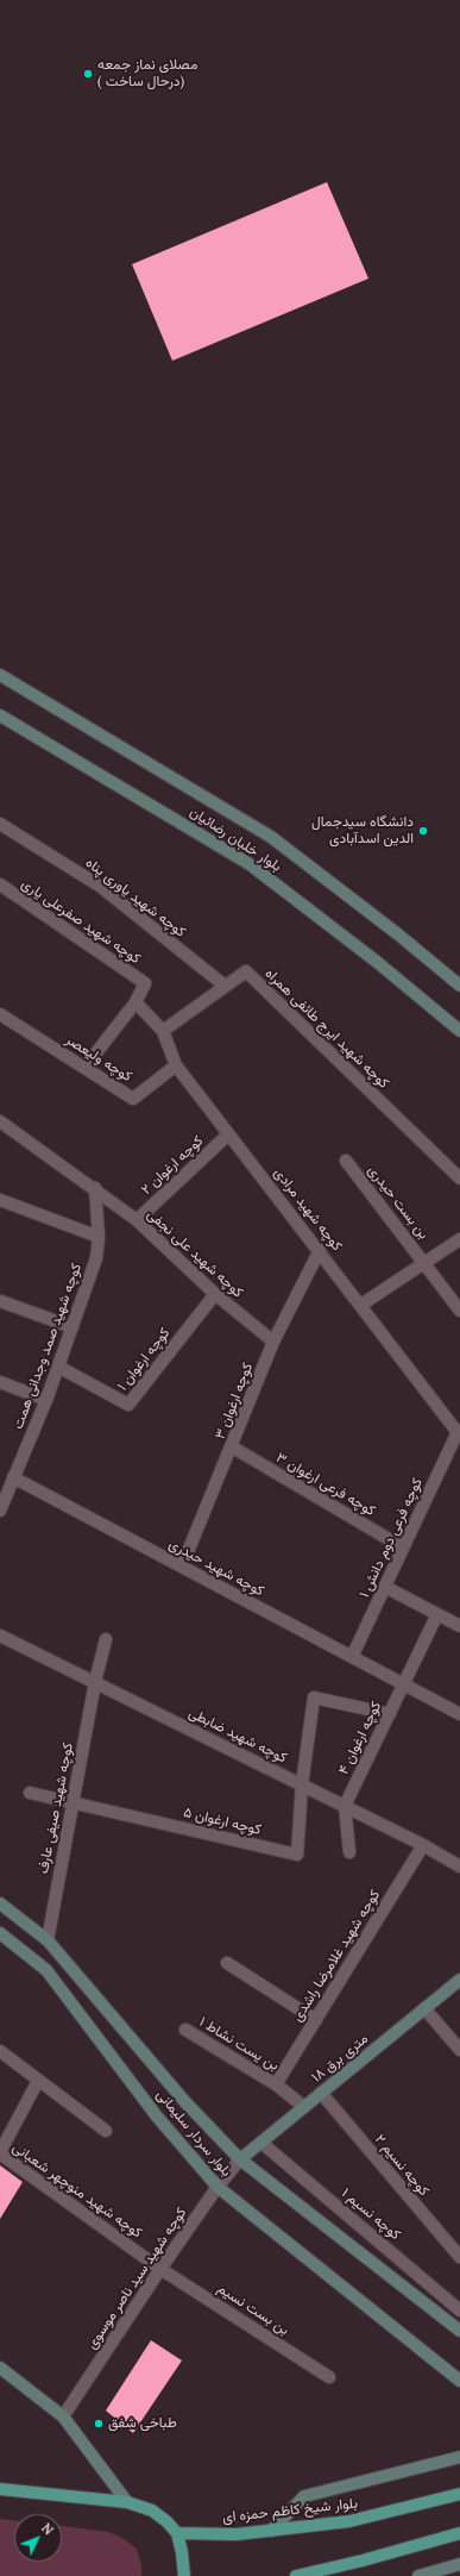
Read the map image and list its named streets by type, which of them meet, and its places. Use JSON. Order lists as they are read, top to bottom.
{
  "streets": {
    "main road": [
      "بلوار خلبان رضائیان",
      "۱۸ متری برق",
      "بلوار سردار سلیمانی",
      "بلوار شیخ کاظم حمزه ای"
    ],
    "street": [
      "کوچه شهید یاوری پناه",
      "کوچه شهید صفرعلی یاری",
      "کوچه شهید ایرج طائفی همراه",
      "کوچه ولیعصر",
      "کوچه ارغوان ۲",
      "بن بست حیدری",
      "کوچه شهید مرادی",
      "کوچه شهید علی نجفی",
      "کوچه شهید صمد وجدانی همت",
      "کوچه ارغوان ۱",
      "کوچه ارغوان ۳",
      "کوچه فرعی ارغوان ۳",
      "کوچه فرعی دوم دانش ۱",
      "کوچه شهید حیدری",
      "کوچه شهید ضابطی",
      "کوچه ارغوان ۴",
      "کوچه شهید صیفی عارف",
      "کوچه ارغوان ۵",
      "کوچه شهید غلامرضا راشدی",
      "بن یست نشاط ۱",
      "کوچه نسیم ۲",
      "کوچه شهید منوچهر شعبانی",
      "کوچه نسیم ۱",
      "کوچه شهید سید ناصر موسوی",
      "بن بست نسیم"
    ]
  },
  "crossings": [
    ["کوچه شهید یاوری پناه", "کوچه شهید ایرج طائفی همراه"],
    ["کوچه شهید صفرعلی یاری", "کوچه شهید مرادی"],
    ["کوچه شهید ایرج طائفی همراه", "کوچه شهید مرادی"],
    ["کوچه ولیعصر", "کوچه شهید مرادی"],
    ["کوچه ارغوان ۲", "کوچه شهید مرادی"],
    ["کوچه ارغوان ۲", "کوچه شهید علی نجفی"],
    ["کوچه شهید مرادی", "کوچه ارغوان ۳"],
    ["کوچه شهید مرادی", "کوچه فرعی دوم دانش ۱"],
    ["کوچه شهید علی نجفی", "کوچه شهید صمد وجدانی همت"],
    ["کوچه شهید علی نجفی", "کوچه ارغوان ۱"],
    ["کوچه شهید علی نجفی", "کوچه ارغوان ۳"],
    ["کوچه شهید صمد وجدانی همت", "کوچه ارغوان ۱"],
    ["کوچه شهید صمد وجدانی همت", "کوچه شهید حیدری"],
    ["کوچه ارغوان ۳", "کوچه فرعی ارغوان ۳"],
    ["کوچه ارغوان ۳", "کوچه شهید حیدری"],
    ["کوچه فرعی ارغوان ۳", "کوچه فرعی دوم دانش ۱"],
    ["کوچه فرعی دوم دانش ۱", "کوچه شهید حیدری"],
    ["کوچه شهید حیدری", "کوچه ارغوان ۴"],
    ["کوچه شهید ضابطی", "کوچه ارغوان ۴"],
    ["کوچه شهید ضابطی", "کوچه شهید صیفی عارف"],
    ["کوچه شهید ضابطی", "کوچه ارغوان ۵"],
    ["کوچه شهید ضابطی", "کوچه شهید غلامرضا راشدی"],
    ["کوچه شهید صیفی عارف", "کوچه ارغوان ۵"],
    ["کوچه شهید صیفی عارف", "بلوار سردار سلیمانی"],
    ["کوچه شهید غلامرضا راشدی", "بن یست نشاط ۱"],
    ["بن یست نشاط ۱", "۱۸ متری برق"],
    ["۱۸ متری برق", "بلوار سردار سلیمانی"],
    ["۱۸ متری برق", "کوچه نسیم ۲"],
    ["۱۸ متری برق", "کوچه نسیم ۱"],
    ["۱۸ متری برق", "کوچه شهید سید ناصر موسوی"],
    ["بلوار سردار سلیمانی", "کوچه شهید سید ناصر موسوی"],
    ["کوچه شهید منوچهر شعبانی", "کوچه شهید سید ناصر موسوی"],
    ["کوچه شهید منوچهر شعبانی", "بن بست نسیم"],
    ["کوچه شهید سید ناصر موسوی", "بن بست نسیم"]
  ],
  "places": ["مصلای نماز جمعه ( درحال ساخت)", "دانشگاه سیدجمال الدین اسدآبادی", "طباخی شفق"],
  "north": "top right"
}
